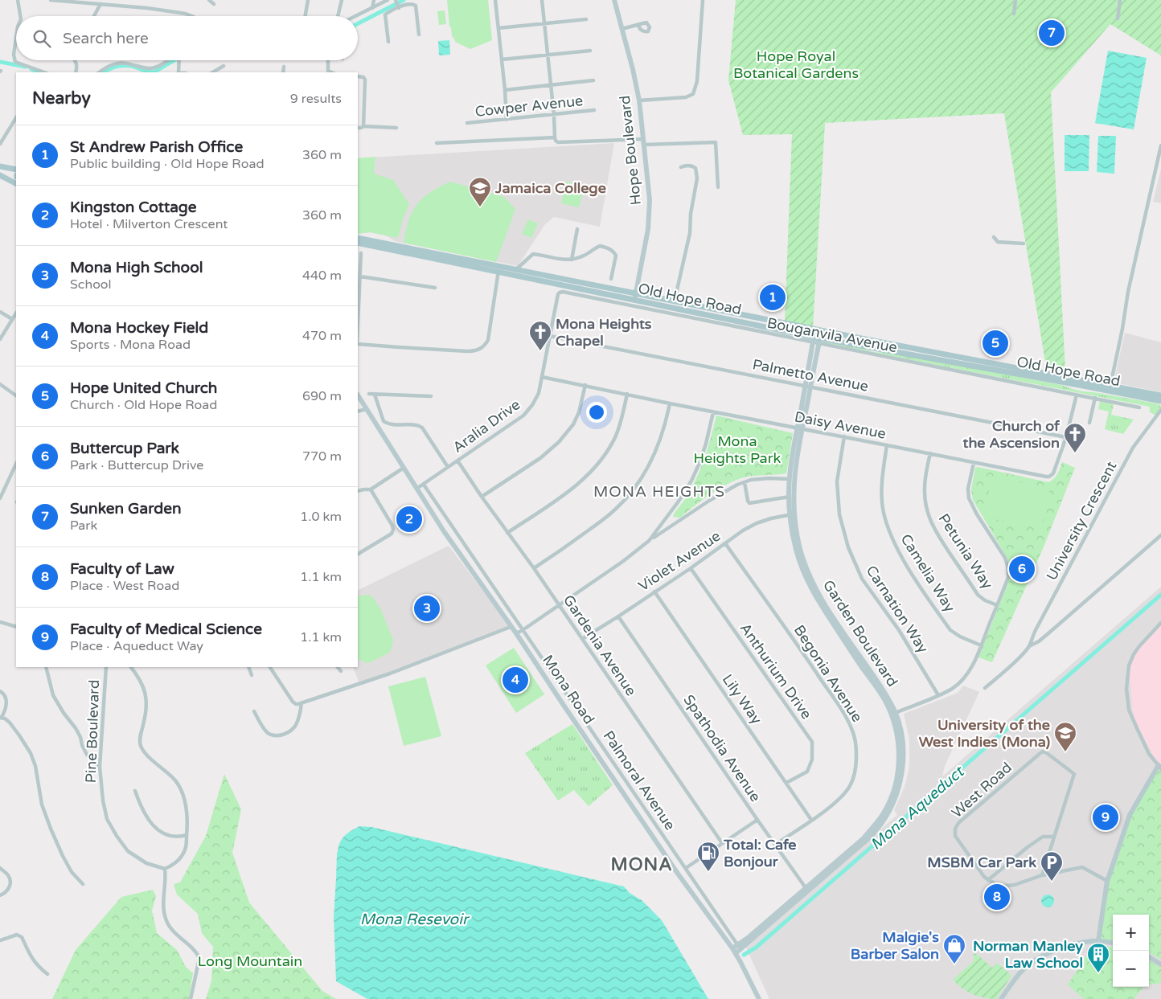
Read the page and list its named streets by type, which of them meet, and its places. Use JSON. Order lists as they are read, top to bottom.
{
  "streets": {
    "main road": ["Old Hope Road"],
    "street": [
      "Cowper Avenue",
      "Hope Boulevard",
      "Bouganvila Avenue",
      "Palmetto Avenue",
      "Daisy Avenue",
      "Aralia Drive",
      "University Crescent",
      "Petunia Way",
      "Violet Avenue",
      "Camelia Way",
      "Carnation Way",
      "Garden Boulevard",
      "Gardenia Avenue",
      "Anthurium Drive",
      "Begonia Avenue",
      "Mona Road",
      "Lily Way",
      "Pine Boulevard",
      "Spathodia Avenue",
      "Palmoral Avenue",
      "West Road"
    ]
  },
  "crossings": [
    ["Hope Boulevard", "Old Hope Road"],
    ["Old Hope Road", "Bouganvila Avenue"],
    ["Old Hope Road", "Garden Boulevard"],
    ["Bouganvila Avenue", "Daisy Avenue"],
    ["Bouganvila Avenue", "Aralia Drive"],
    ["Bouganvila Avenue", "Garden Boulevard"],
    ["Palmetto Avenue", "Daisy Avenue"],
    ["Palmetto Avenue", "Aralia Drive"],
    ["Palmetto Avenue", "Garden Boulevard"],
    ["Daisy Avenue", "Aralia Drive"],
    ["Daisy Avenue", "Petunia Way"],
    ["Daisy Avenue", "Camelia Way"],
    ["Daisy Avenue", "Carnation Way"],
    ["Daisy Avenue", "Garden Boulevard"],
    ["Aralia Drive", "Gardenia Avenue"],
    ["Aralia Drive", "Mona Road"],
    ["Aralia Drive", "Palmoral Avenue"],
    ["Violet Avenue", "Garden Boulevard"],
    ["Violet Avenue", "Gardenia Avenue"],
    ["Violet Avenue", "Anthurium Drive"],
    ["Violet Avenue", "Begonia Avenue"],
    ["Violet Avenue", "Lily Way"],
    ["Violet Avenue", "Spathodia Avenue"],
    ["Garden Boulevard", "Mona Road"],
    ["Garden Boulevard", "Spathodia Avenue"],
    ["Garden Boulevard", "Palmoral Avenue"],
    ["Anthurium Drive", "Lily Way"],
    ["Begonia Avenue", "Lily Way"],
    ["Begonia Avenue", "Spathodia Avenue"],
    ["Mona Road", "Palmoral Avenue"]
  ],
  "districts": ["MONA HEIGHTS", "MONA"],
  "water": ["Mona Aqueduct", "Mona Resevoir"],
  "parks": ["Hope Royal Botanical Gardens", "Mona Heights Park", "Long Mountain"],
  "places": {
    "school or university": ["Jamaica College", "University of the West Indies (Mona)"],
    "church": ["Mona Heights Chapel", "Church of the Ascension"],
    "fuel station": ["Total: Cafe Bonjour"],
    "parking": ["MSBM Car Park"],
    "shop": ["Malgie's Barber Salon"],
    "building": ["Norman Manley Law School"]
  },
  "page": {
    "search": "Search here",
    "pins": [
      "7",
      "1",
      "5",
      "2",
      "6",
      "3",
      "4",
      "9",
      "8"
    ],
    "heading": ["Nearby", "9 results"],
    "list": [
      {
        "mark": "1",
        "name": "St Andrew Parish Office",
        "note": "Public building · Old Hope Road",
        "value": "360 m"
      },
      {
        "mark": "2",
        "name": "Kingston Cottage",
        "note": "Hotel · Milverton Crescent",
        "value": "360 m"
      },
      {
        "mark": "3",
        "name": "Mona High School",
        "note": "School",
        "value": "440 m"
      },
      {
        "mark": "4",
        "name": "Mona Hockey Field",
        "note": "Sports · Mona Road",
        "value": "470 m"
      },
      {
        "mark": "5",
        "name": "Hope United Church",
        "note": "Church · Old Hope Road",
        "value": "690 m"
      },
      {
        "mark": "6",
        "name": "Buttercup Park",
        "note": "Park · Buttercup Drive",
        "value": "770 m"
      },
      {
        "mark": "7",
        "name": "Sunken Garden",
        "note": "Park",
        "value": "1.0 km"
      },
      {
        "mark": "8",
        "name": "Faculty of Law",
        "note": "Place · West Road",
        "value": "1.1 km"
      },
      {
        "mark": "9",
        "name": "Faculty of Medical Science",
        "note": "Place · Aqueduct Way",
        "value": "1.1 km"
      }
    ],
    "map_buttons": ["+", "−"]
  }
}
